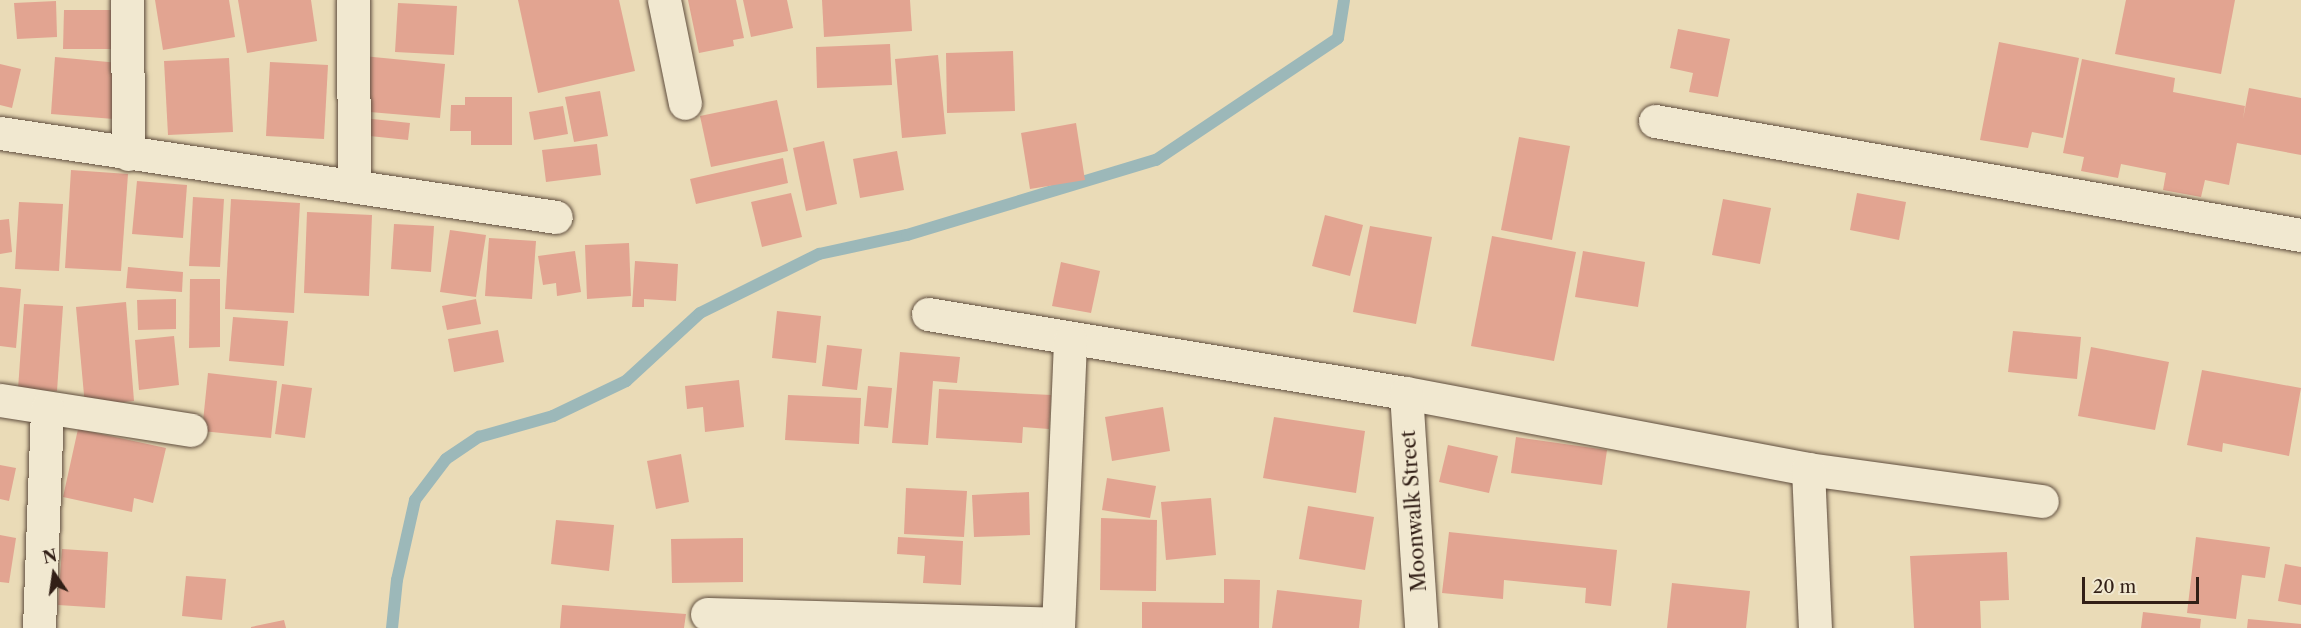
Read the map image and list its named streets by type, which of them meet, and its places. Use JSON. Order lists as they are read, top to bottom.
{
  "streets": {
    "street": ["Moonwalk Street"]
  },
  "scale_bar": "20 m",
  "north": "top"
}
